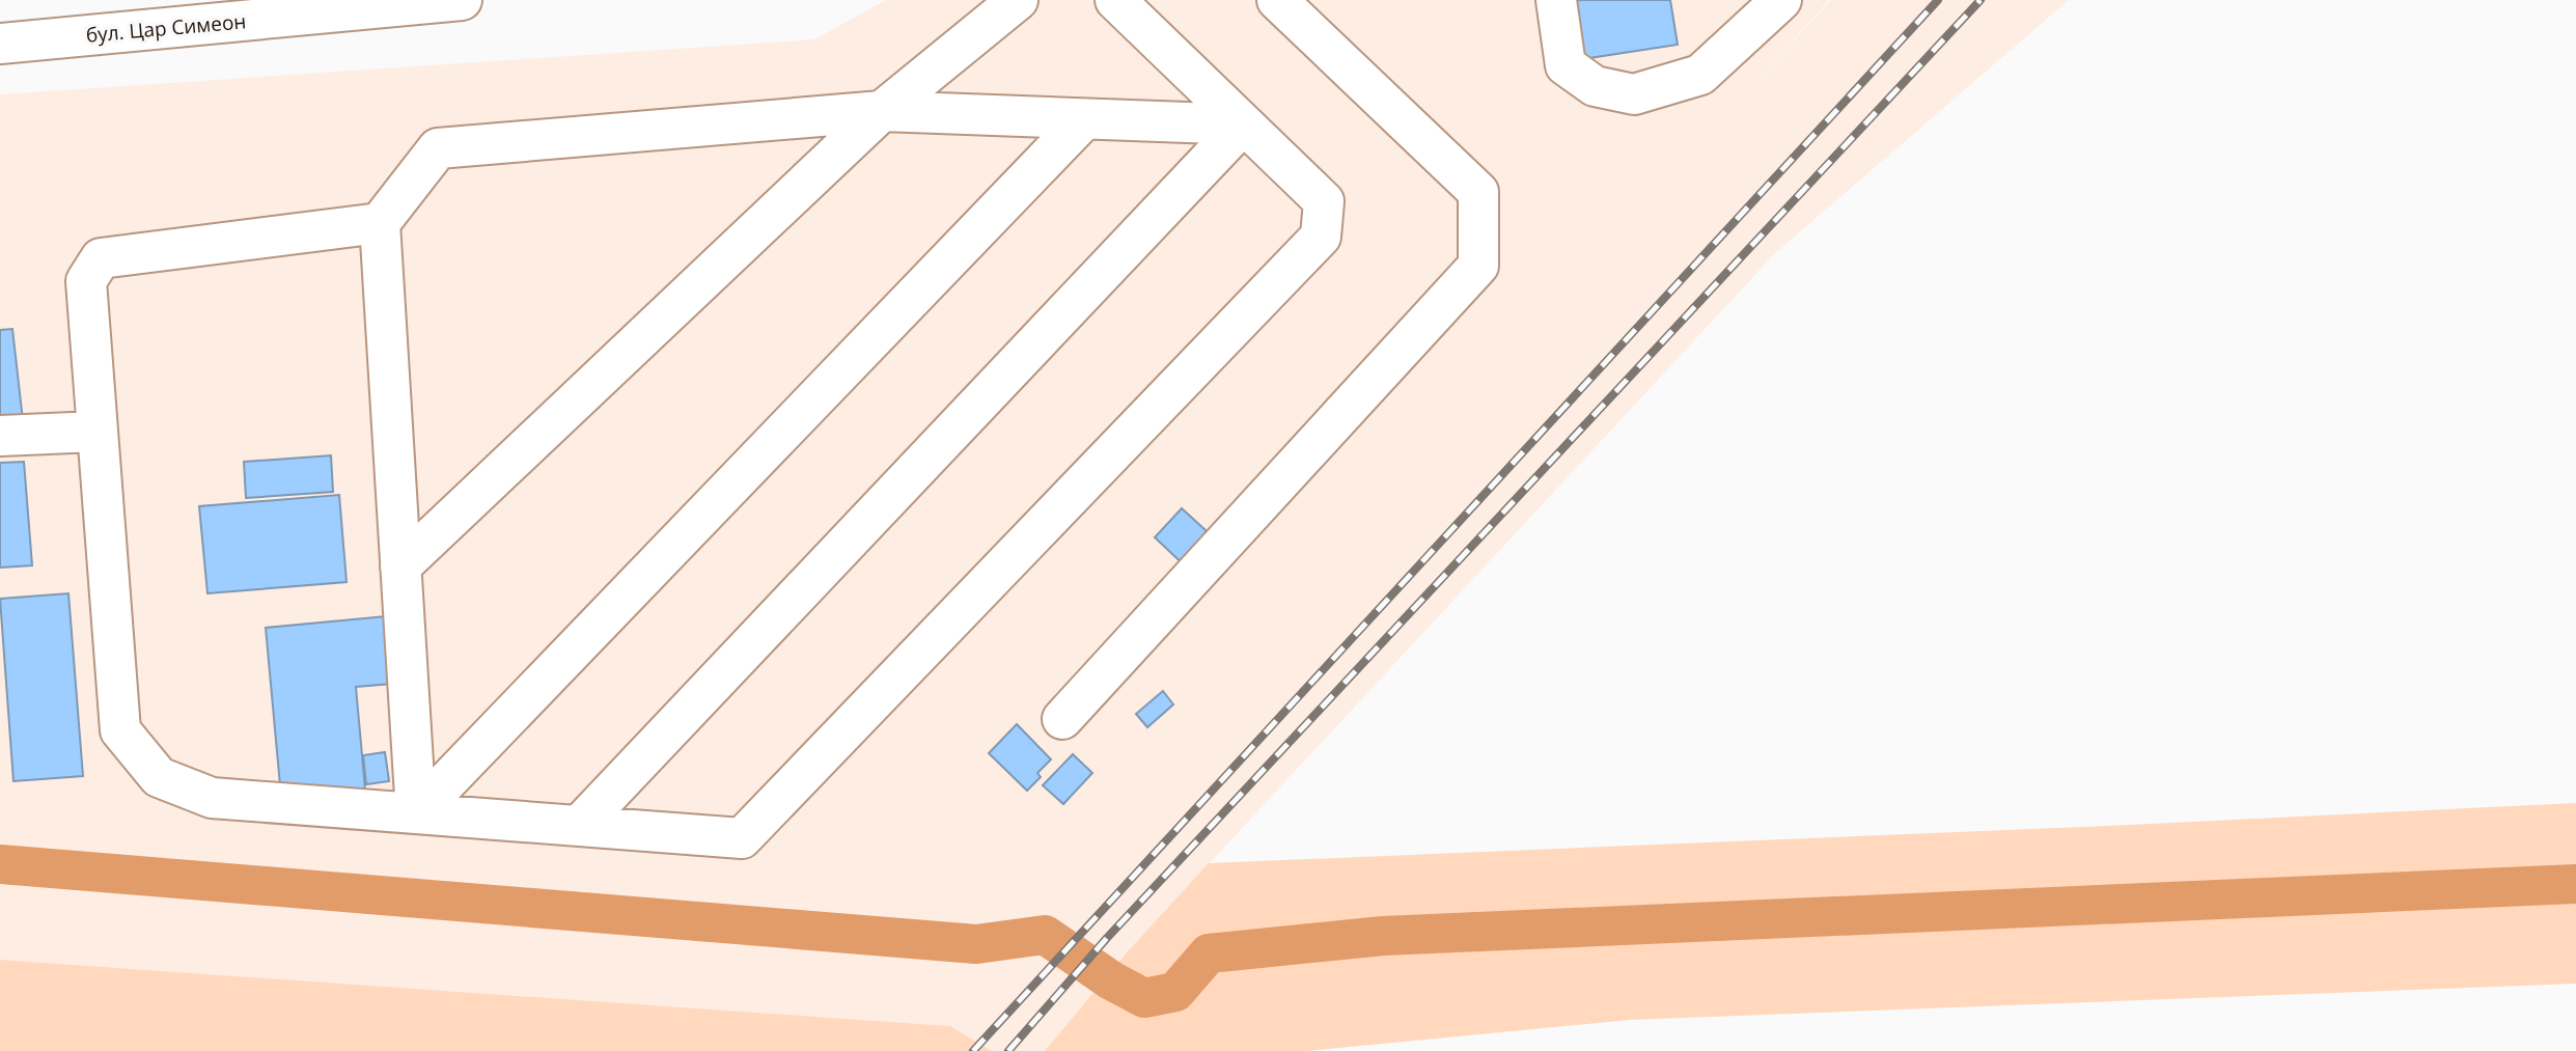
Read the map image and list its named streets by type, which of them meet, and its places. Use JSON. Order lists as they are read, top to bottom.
{
  "streets": {
    "main road": ["бул. Цар Симеон"]
  }
}
